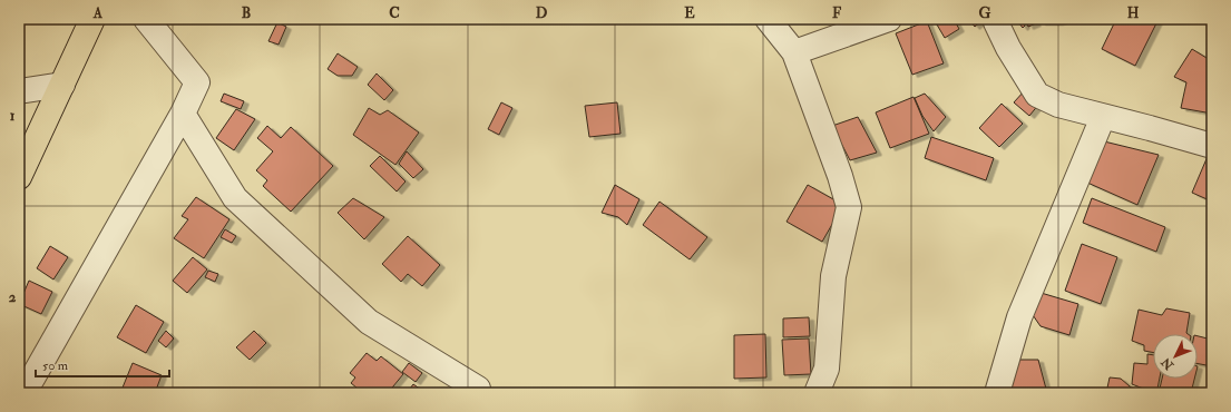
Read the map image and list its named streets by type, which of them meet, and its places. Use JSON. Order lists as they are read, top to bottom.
{
  "scale_bar": "50 m",
  "north": "bottom left",
  "grid": {
    "columns": [
      "A",
      "B",
      "C",
      "D",
      "E",
      "F",
      "G",
      "H"
    ],
    "rows": ["1", "2"]
  }
}
